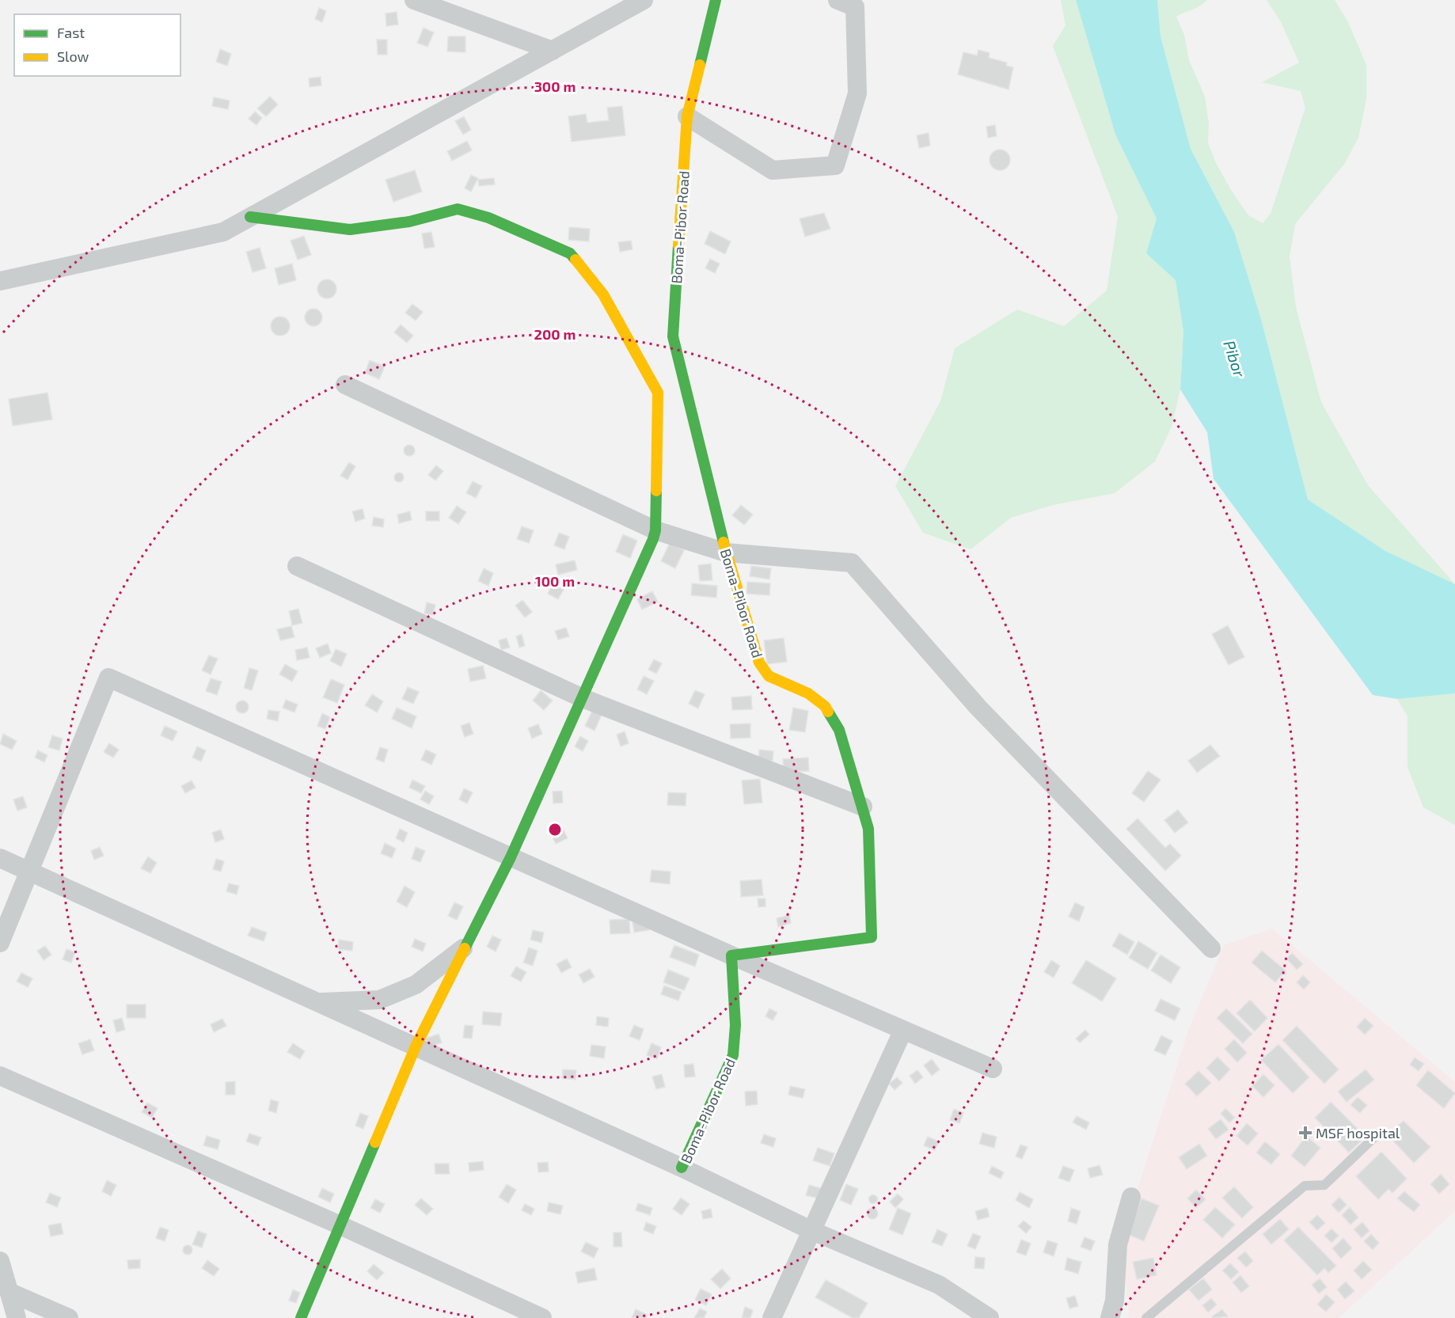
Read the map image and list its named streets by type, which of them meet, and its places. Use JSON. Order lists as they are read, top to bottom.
{
  "streets": {
    "street": ["Boma-Pibor Road"]
  },
  "water": ["Pibor"],
  "places": {
    "health": ["MSF hospital"]
  },
  "legend": ["Fast", "Slow"],
  "rings": ["300 m", "200 m", "100 m"]
}
